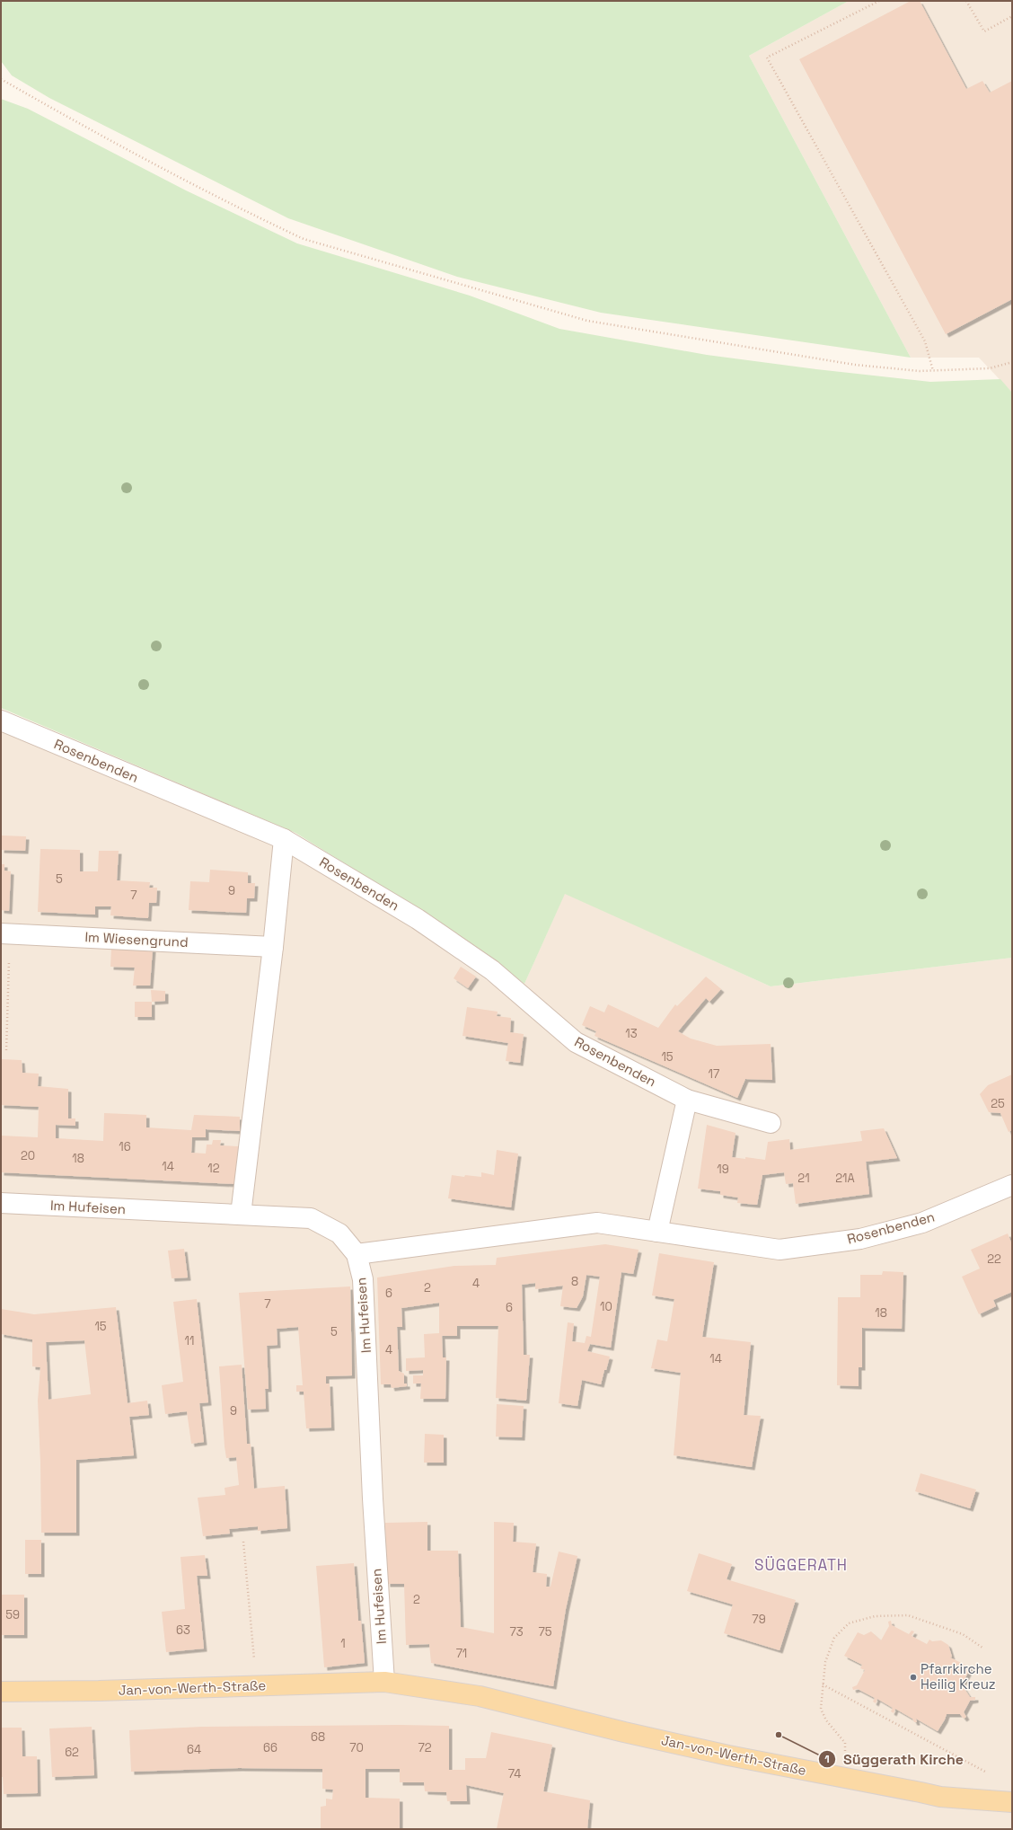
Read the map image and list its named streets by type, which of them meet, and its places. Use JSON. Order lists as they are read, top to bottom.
{
  "streets": {
    "main road": ["Jan-von-Werth-Straße"],
    "street": ["Rosenbenden", "Im Wiesengrund", "Im Hufeisen"]
  },
  "crossings": [
    ["Rosenbenden", "Im Hufeisen"],
    ["Im Hufeisen", "Jan-von-Werth-Straße"]
  ],
  "districts": ["SÜGGERATH"],
  "places": ["Pfarrkirche Heilig Kreuz", "Süggerath Kirche"],
  "house_numbers": [
    "5",
    "9",
    "7",
    "13",
    "15",
    "17",
    "25",
    "16",
    "20",
    "18",
    "14",
    "12",
    "19",
    "21",
    "21A",
    "22",
    "8",
    "4",
    "2",
    "6",
    "7",
    "10",
    "6",
    "18",
    "15",
    "5",
    "11",
    "4",
    "14",
    "9",
    "2",
    "59",
    "79",
    "63",
    "73",
    "75",
    "1",
    "71",
    "68",
    "66",
    "70",
    "72",
    "64",
    "62",
    "74"
  ]
}
